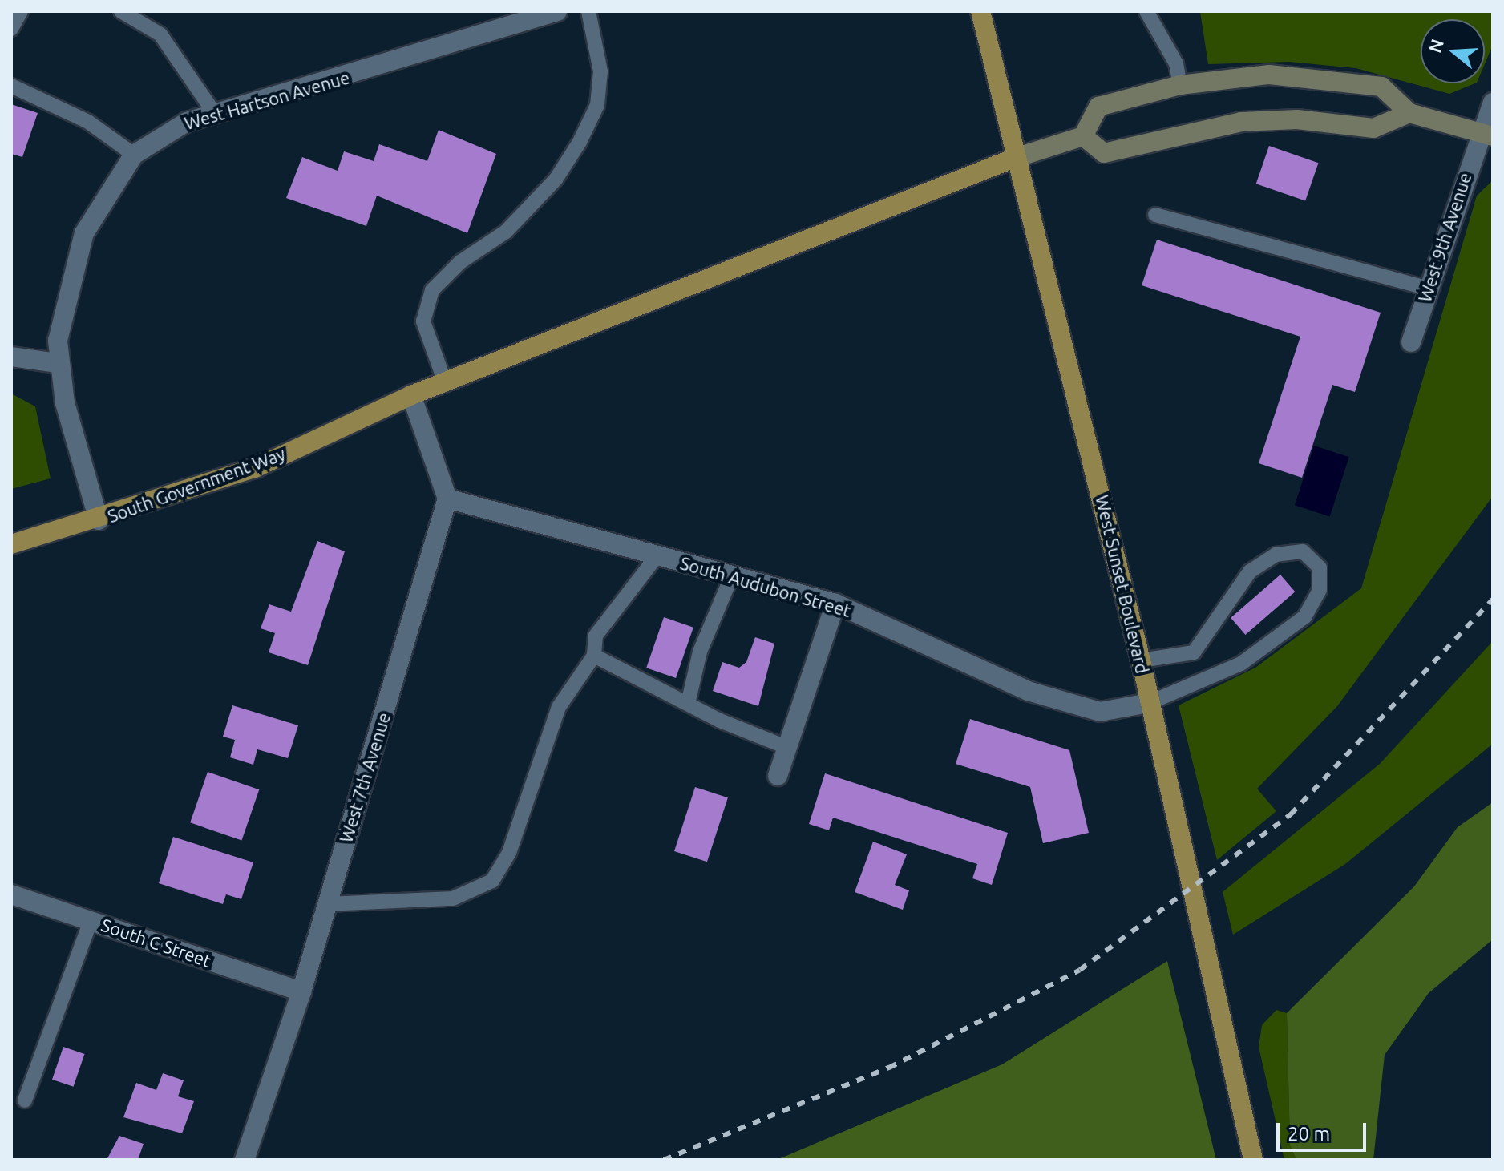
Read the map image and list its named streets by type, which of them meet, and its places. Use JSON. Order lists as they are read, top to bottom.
{
  "streets": {
    "main road": ["South Government Way", "West Sunset Boulevard"],
    "street": [
      "West Hartson Avenue",
      "West 9th Avenue",
      "South Audubon Street",
      "West 7th Avenue",
      "South C Street"
    ]
  },
  "crossings": [
    ["West Hartson Avenue", "South Government Way"],
    ["South Government Way", "West Sunset Boulevard"],
    ["West Sunset Boulevard", "South Audubon Street"],
    ["South Audubon Street", "West 7th Avenue"],
    ["West 7th Avenue", "South C Street"]
  ],
  "scale_bar": "20 m",
  "north": "left"
}
